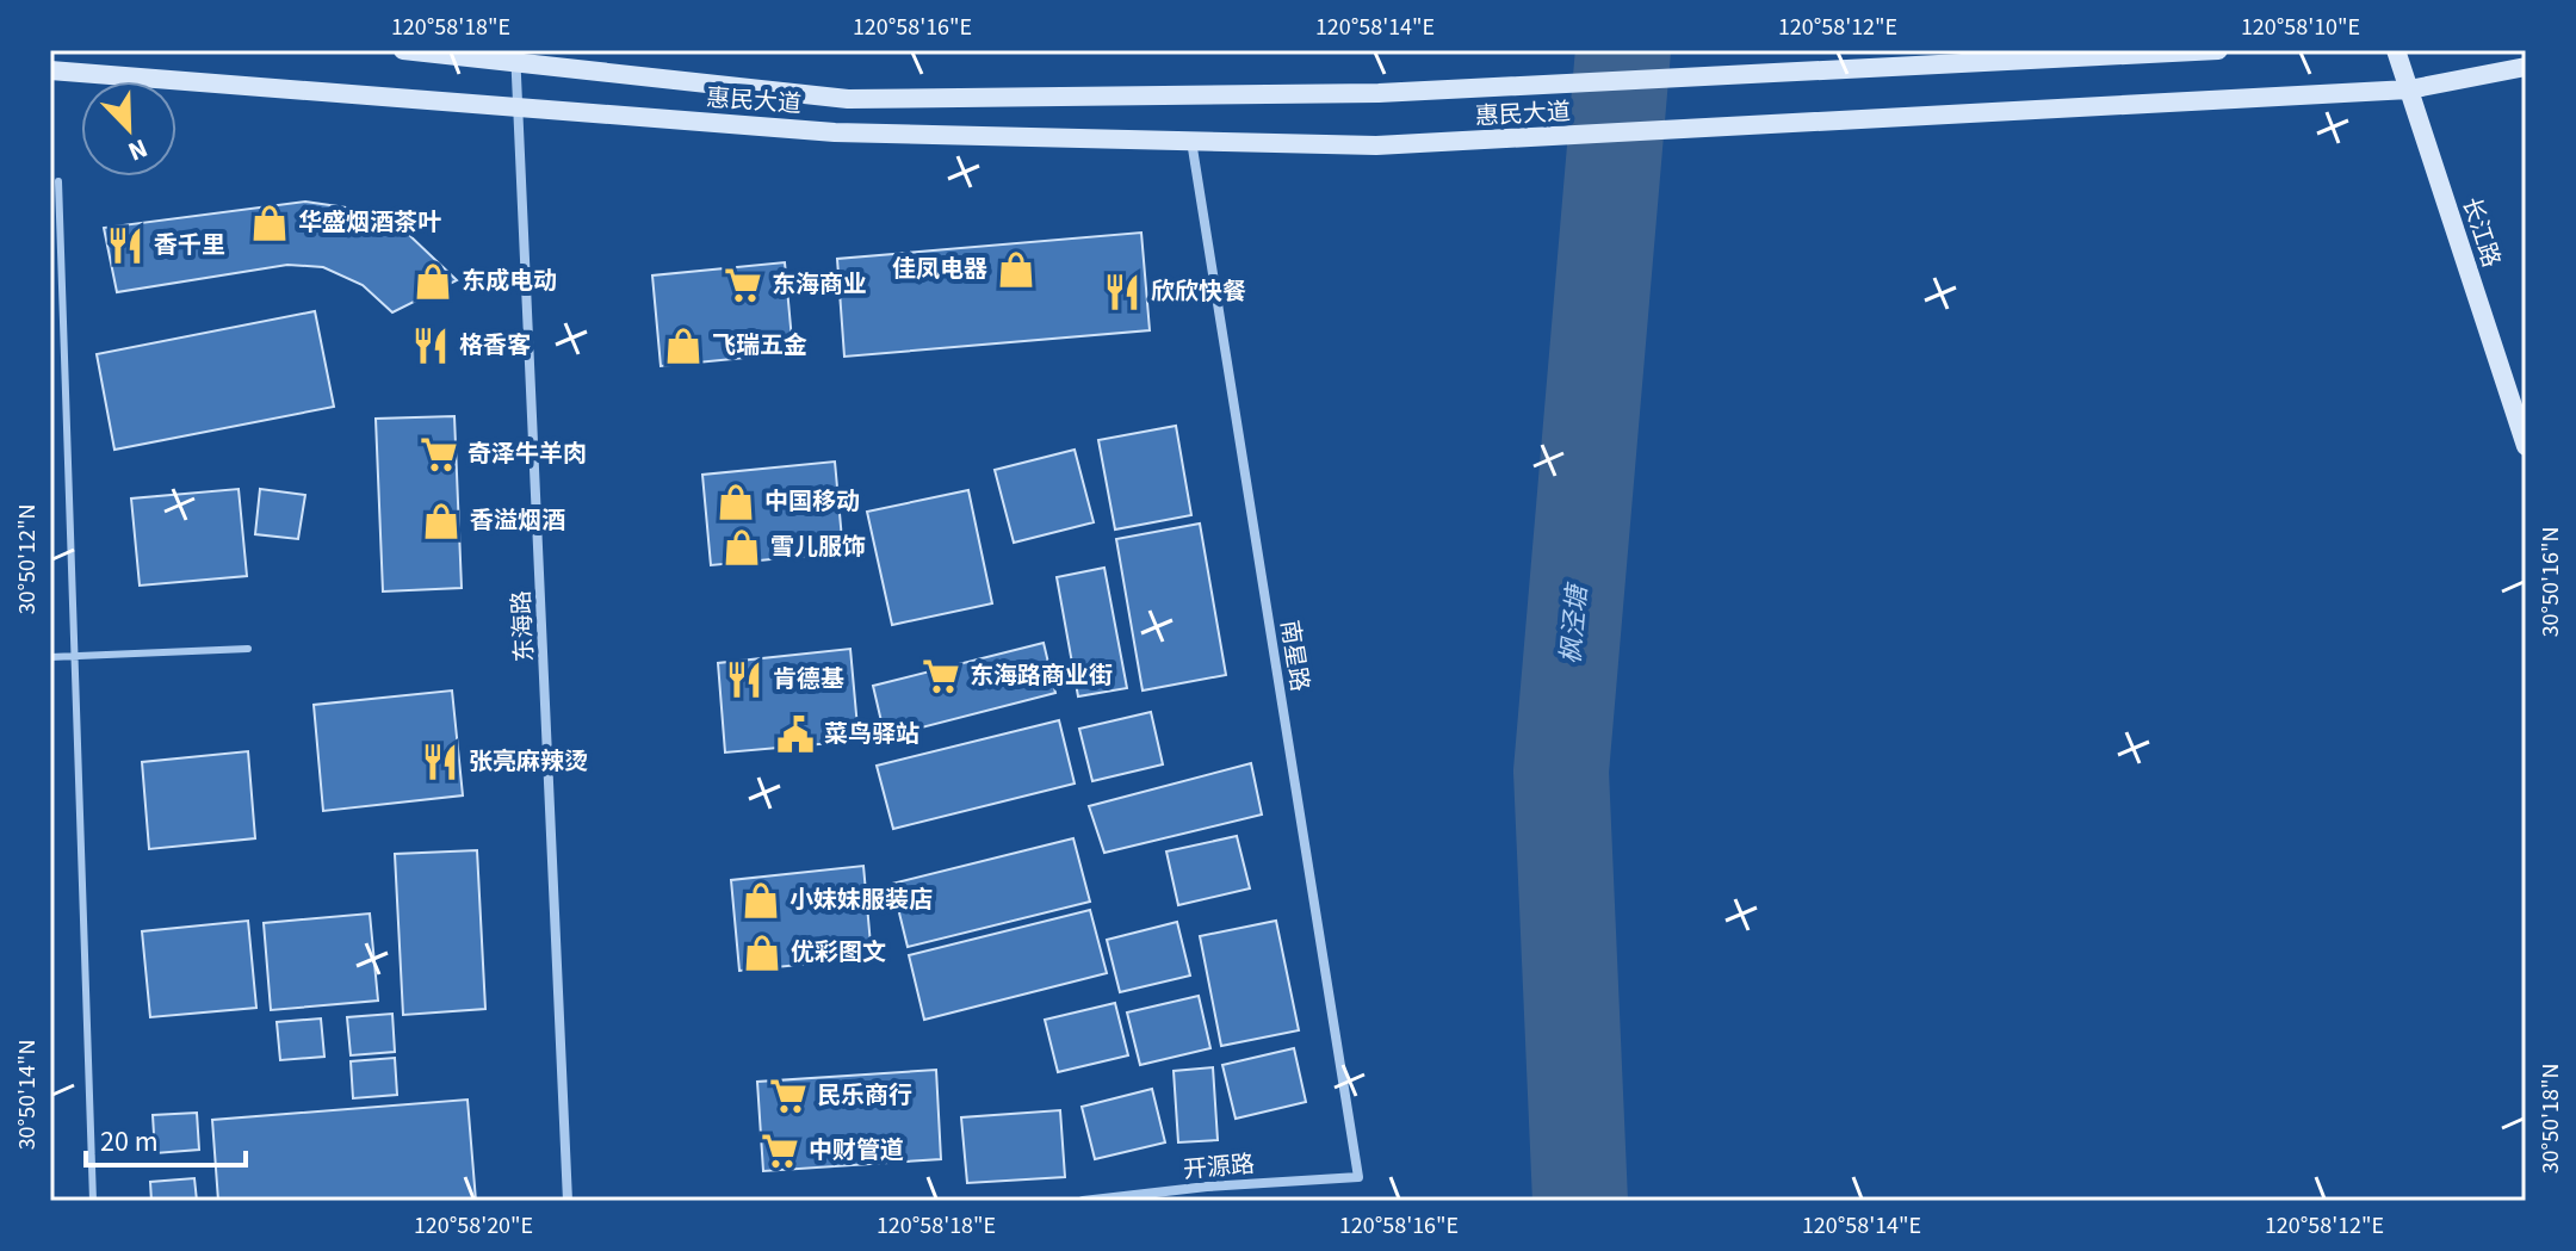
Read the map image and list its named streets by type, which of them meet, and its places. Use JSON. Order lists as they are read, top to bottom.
{
  "streets": {
    "main road": ["惠民大道", "长江路"],
    "street": ["东海路", "南星路", "开源路"]
  },
  "crossings": [
    ["惠民大道", "长江路"],
    ["惠民大道", "东海路"],
    ["惠民大道", "南星路"],
    ["南星路", "开源路"]
  ],
  "water": ["枫泾塘"],
  "places": {
    "shop": [
      "华盛烟酒茶叶",
      "佳凤电器",
      "东成电动",
      "飞瑞五金",
      "中国移动",
      "香溢烟酒",
      "雪儿服饰",
      "小妹妹服装店",
      "优彩图文"
    ],
    "restaurant": [
      "香千里",
      "欣欣快餐",
      "格香客",
      "肯德基",
      "张亮麻辣烫"
    ],
    "supermarket": [
      "东海商业",
      "奇泽牛羊肉",
      "东海路商业街",
      "民乐商行",
      "中财管道"
    ],
    "public building": ["菜鸟驿站"]
  },
  "scale_bar": "20 m",
  "north": "bottom right",
  "coordinates": [
    "120°58'18\"E",
    "120°58'16\"E",
    "120°58'14\"E",
    "120°58'12\"E",
    "120°58'10\"E",
    "30°50'12\"N",
    "30°50'16\"N",
    "30°50'14\"N",
    "30°50'18\"N",
    "120°58'20\"E"
  ]
}
